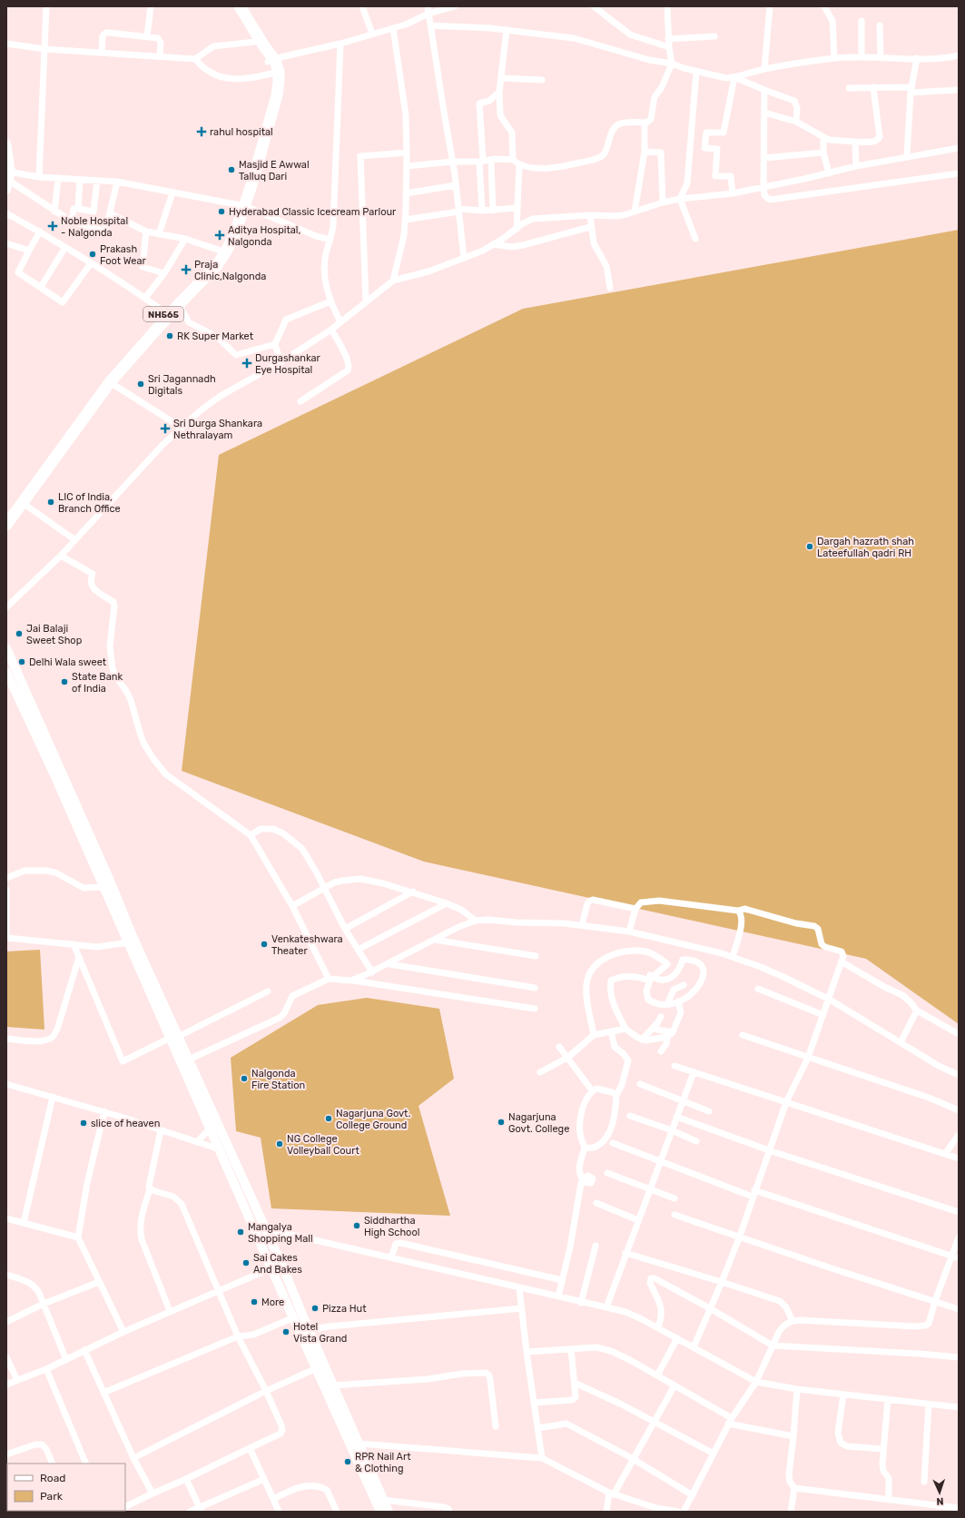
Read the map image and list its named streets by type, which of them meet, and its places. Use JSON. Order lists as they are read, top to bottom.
{
  "streets": {
    "highway": ["NH565"]
  },
  "places": {
    "health": [
      "rahul hospital",
      "Noble Hospital - Nalgonda",
      "Aditya Hospital, Nalgonda",
      "Praja Clinic,Nalgonda",
      "Durgashankar Eye Hospital",
      "Sri Durga Shankara Nethralayam"
    ],
    "other": [
      "Masjid E Awwal Talluq Dari",
      "Hyderabad Classic Icecream Parlour",
      "Prakash Foot Wear",
      "RK Super Market",
      "Sri Jagannadh Digitals",
      "LIC of India, Branch Office",
      "Dargah hazrath shah Lateefullah qadri RH",
      "Jai Balaji Sweet Shop",
      "Delhi Wala sweet",
      "State Bank of India",
      "Venkateshwara Theater",
      "Nalgonda Fire Station",
      "Nagarjuna Govt. College Ground",
      "Nagarjuna Govt. College",
      "slice of heaven",
      "NG College Volleyball Court",
      "Siddhartha High School",
      "Mangalya Shopping Mall",
      "Sai Cakes And Bakes",
      "More",
      "Pizza Hut",
      "Hotel Vista Grand",
      "RPR Nail Art & Clothing"
    ]
  },
  "legend": ["Road", "Park"],
  "north": "bottom"
}
